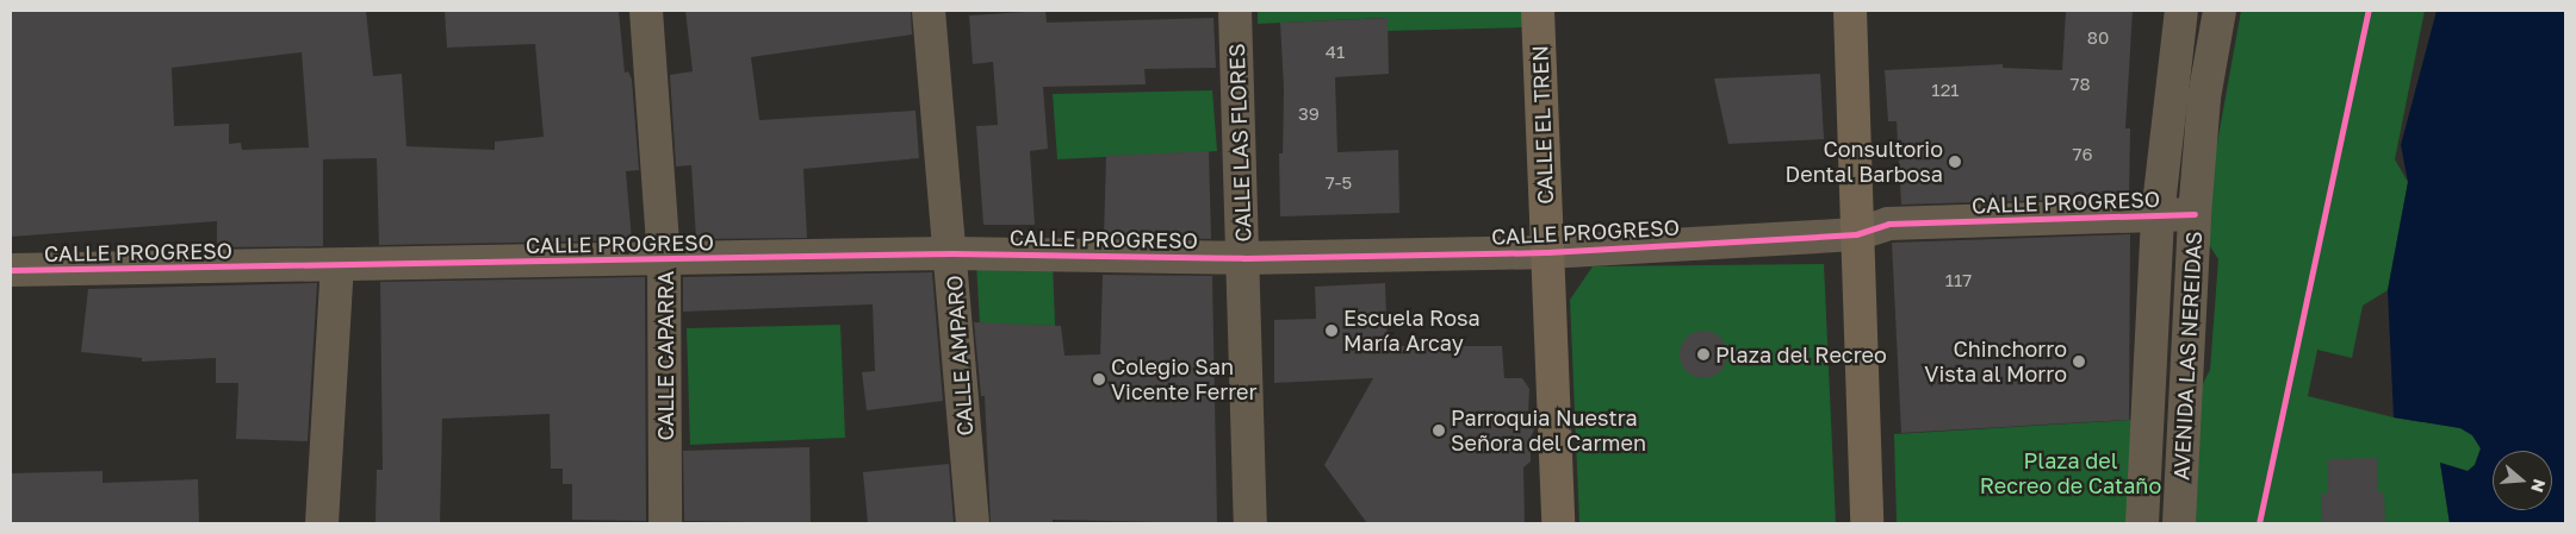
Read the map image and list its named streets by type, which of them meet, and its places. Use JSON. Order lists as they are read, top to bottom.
{
  "streets": {
    "main road": ["CALLE EL TREN"],
    "street": [
      "CALLE LAS FLORES",
      "CALLE PROGRESO",
      "CALLE CAPARRA",
      "CALLE AMPARO",
      "AVENIDA LAS NEREIDAS"
    ]
  },
  "crossings": [
    ["CALLE EL TREN", "CALLE PROGRESO"],
    ["CALLE LAS FLORES", "CALLE PROGRESO"],
    ["CALLE PROGRESO", "CALLE CAPARRA"],
    ["CALLE PROGRESO", "CALLE AMPARO"],
    ["CALLE PROGRESO", "AVENIDA LAS NEREIDAS"]
  ],
  "parks": ["Plaza del Recreo de Cataño"],
  "places": [
    "Consultorio Dental Barbosa",
    "Escuela Rosa María Arcay",
    "Plaza del Recreo",
    "Chinchorro Vista al Morro",
    "Colegio San Vicente Ferrer",
    "Parroquia Nuestra Señora del Carmen"
  ],
  "house_numbers": [
    "80",
    "41",
    "78",
    "121",
    "39",
    "76",
    "7-5",
    "117"
  ],
  "north": "right"
}
